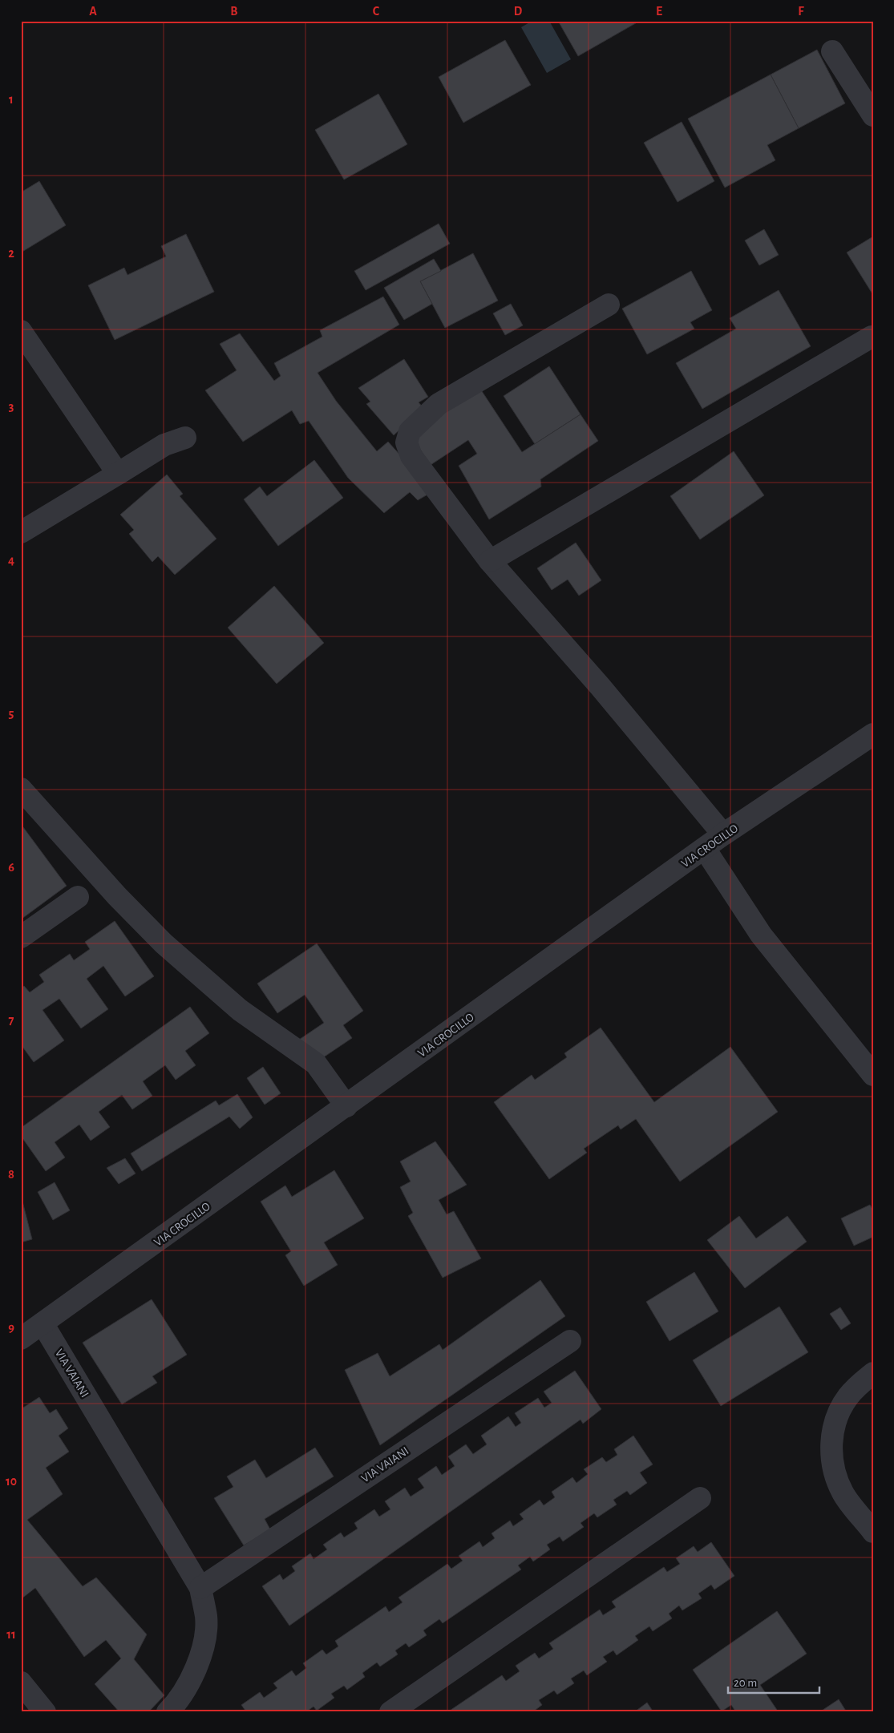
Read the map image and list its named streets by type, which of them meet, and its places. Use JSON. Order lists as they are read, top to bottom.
{
  "streets": {
    "street": ["VIA CROCILLO", "VIA VAIANI"]
  },
  "crossings": [
    ["VIA CROCILLO", "VIA VAIANI"]
  ],
  "scale_bar": "20 m",
  "grid": {
    "columns": [
      "A",
      "B",
      "C",
      "D",
      "E",
      "F"
    ],
    "rows": [
      "1",
      "2",
      "3",
      "4",
      "5",
      "6",
      "7",
      "8",
      "9",
      "10",
      "11"
    ]
  }
}
